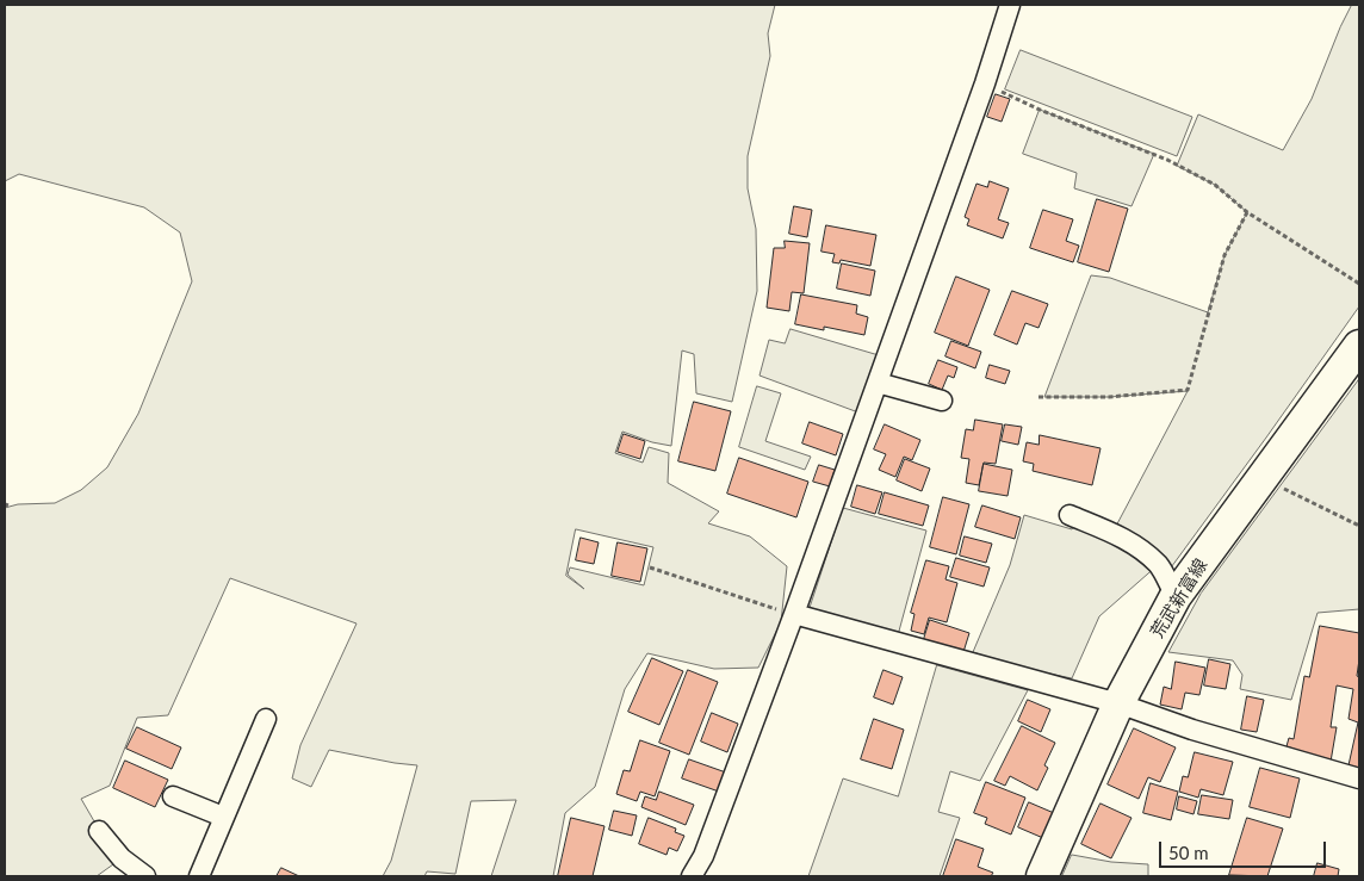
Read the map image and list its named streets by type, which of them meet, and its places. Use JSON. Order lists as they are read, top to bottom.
{
  "streets": {
    "main road": ["荒武新富線"]
  },
  "scale_bar": "50 m"
}
